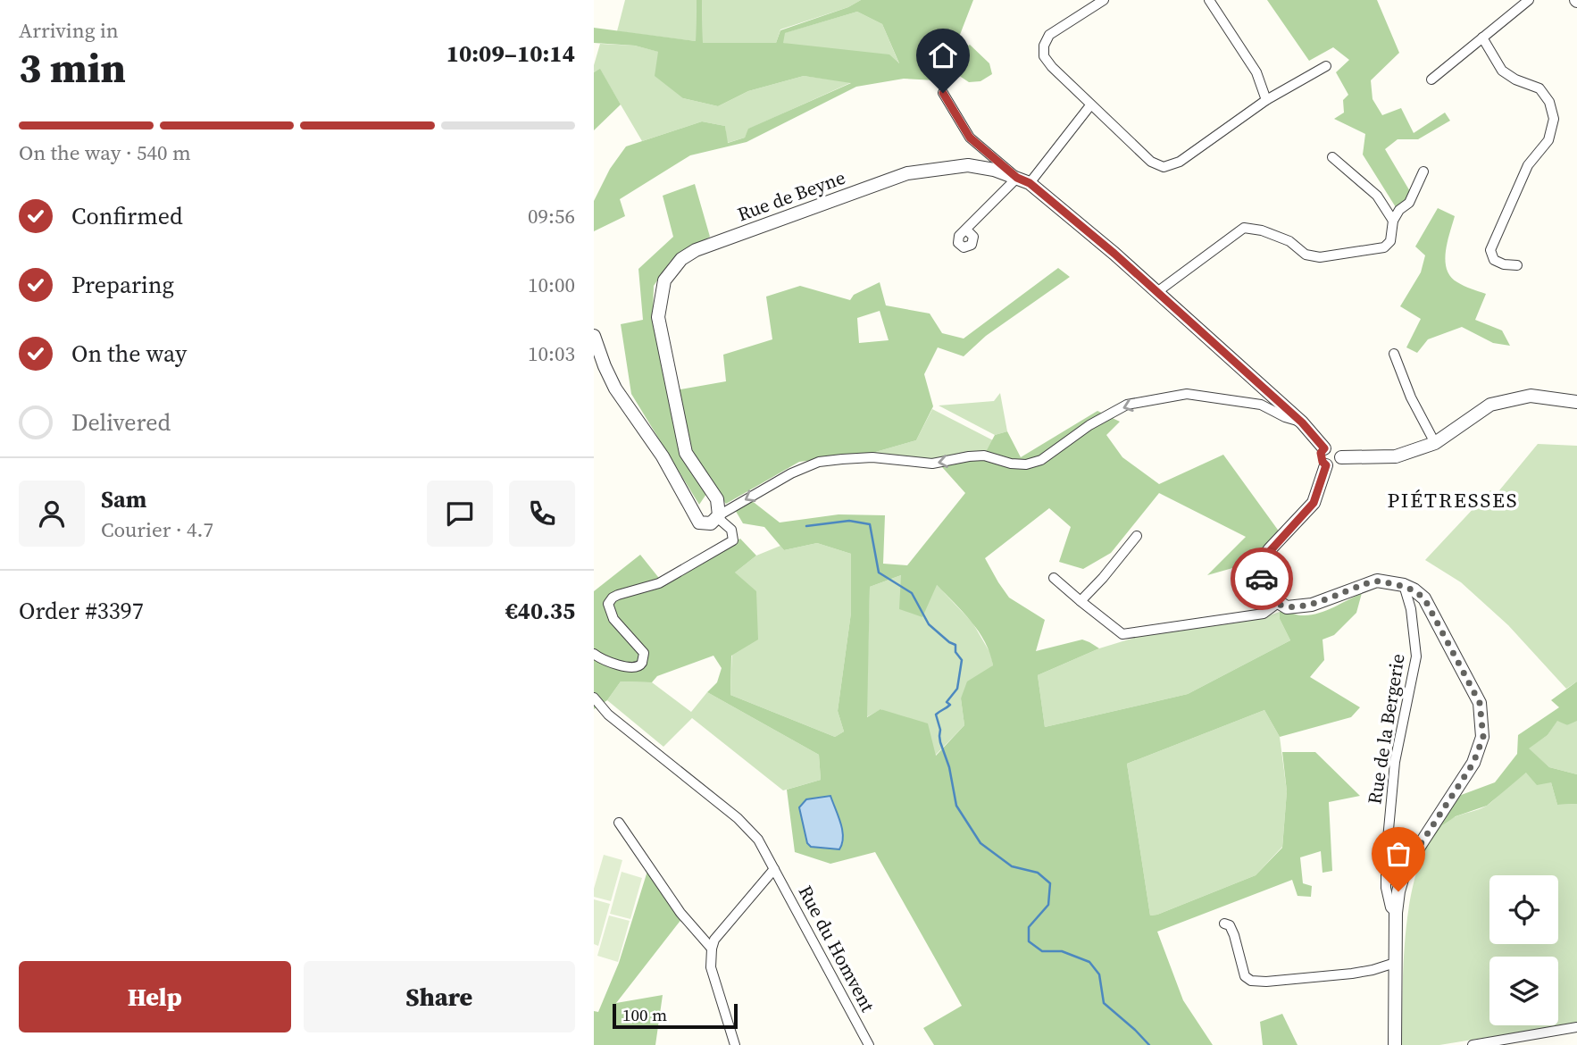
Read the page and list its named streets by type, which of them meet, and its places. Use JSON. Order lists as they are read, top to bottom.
{
  "streets": {
    "street": ["Rue de Beyne", "Rue de la Bergerie", "Rue du Homvent"]
  },
  "districts": ["PIÉTRESSES"],
  "scale_bar": "100 m",
  "page": {
    "heading": ["3 min", "Arriving in", "10:09–10:14"],
    "panel": [
      "Sam",
      "Courier · 4.7",
      "Order #3397",
      "€40.35"
    ],
    "bar": "On the way · 540 m",
    "list": [
      ["Confirmed", "09:56"],
      ["Preparing", "10:00"],
      ["On the way", "10:03"],
      "Delivered"
    ],
    "buttons": ["Help", "Share"],
    "scale": "100 m"
  }
}
